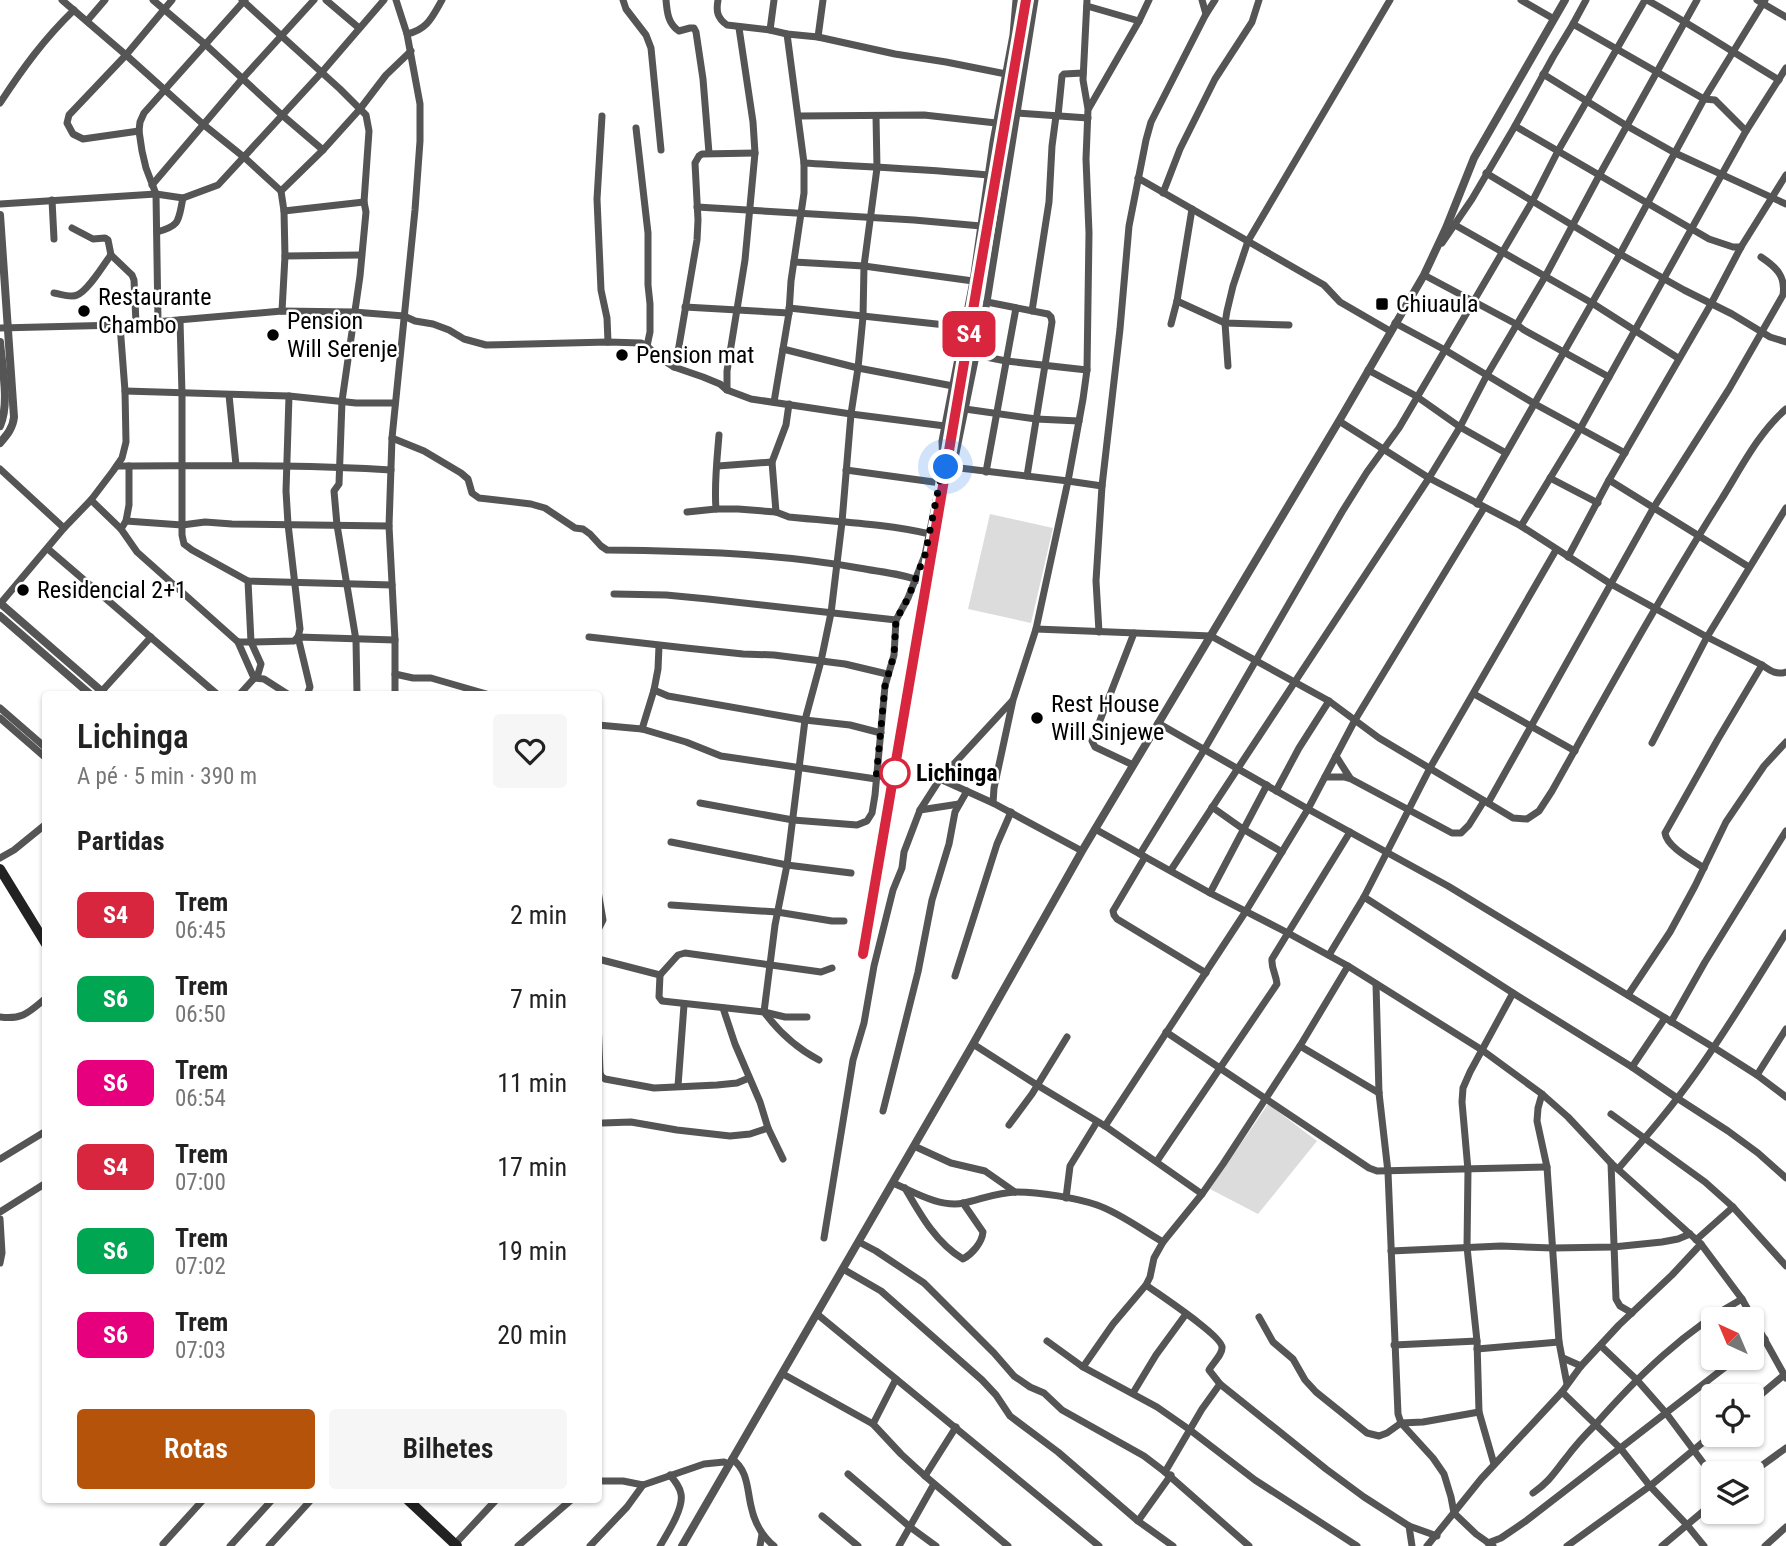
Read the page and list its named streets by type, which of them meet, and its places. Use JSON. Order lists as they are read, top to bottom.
{
  "places": {
    "transit": ["Chiuaula"],
    "other": [
      "Restaurante Chambo",
      "Pension Will Serenje",
      "Pension mat",
      "Residencial 2+1",
      "Rest House Will Sinjewe",
      "Lichinga"
    ]
  },
  "north": "top left",
  "page": {
    "on_map": "S4",
    "heading": [
      ["Lichinga", "A pé · 5 min · 390 m"],
      "Partidas"
    ],
    "list": [
      {
        "mark": "S4",
        "name": "Trem",
        "note": "06:45",
        "value": "2 min"
      },
      {
        "mark": "S6",
        "name": "Trem",
        "note": "06:50",
        "value": "7 min"
      },
      {
        "mark": "S6",
        "name": "Trem",
        "note": "06:54",
        "value": "11 min"
      },
      {
        "mark": "S4",
        "name": "Trem",
        "note": "07:00",
        "value": "17 min"
      },
      {
        "mark": "S6",
        "name": "Trem",
        "note": "07:02",
        "value": "19 min"
      },
      {
        "mark": "S6",
        "name": "Trem",
        "note": "07:03",
        "value": "20 min"
      }
    ],
    "buttons": ["Rotas", "Bilhetes"]
  }
}
